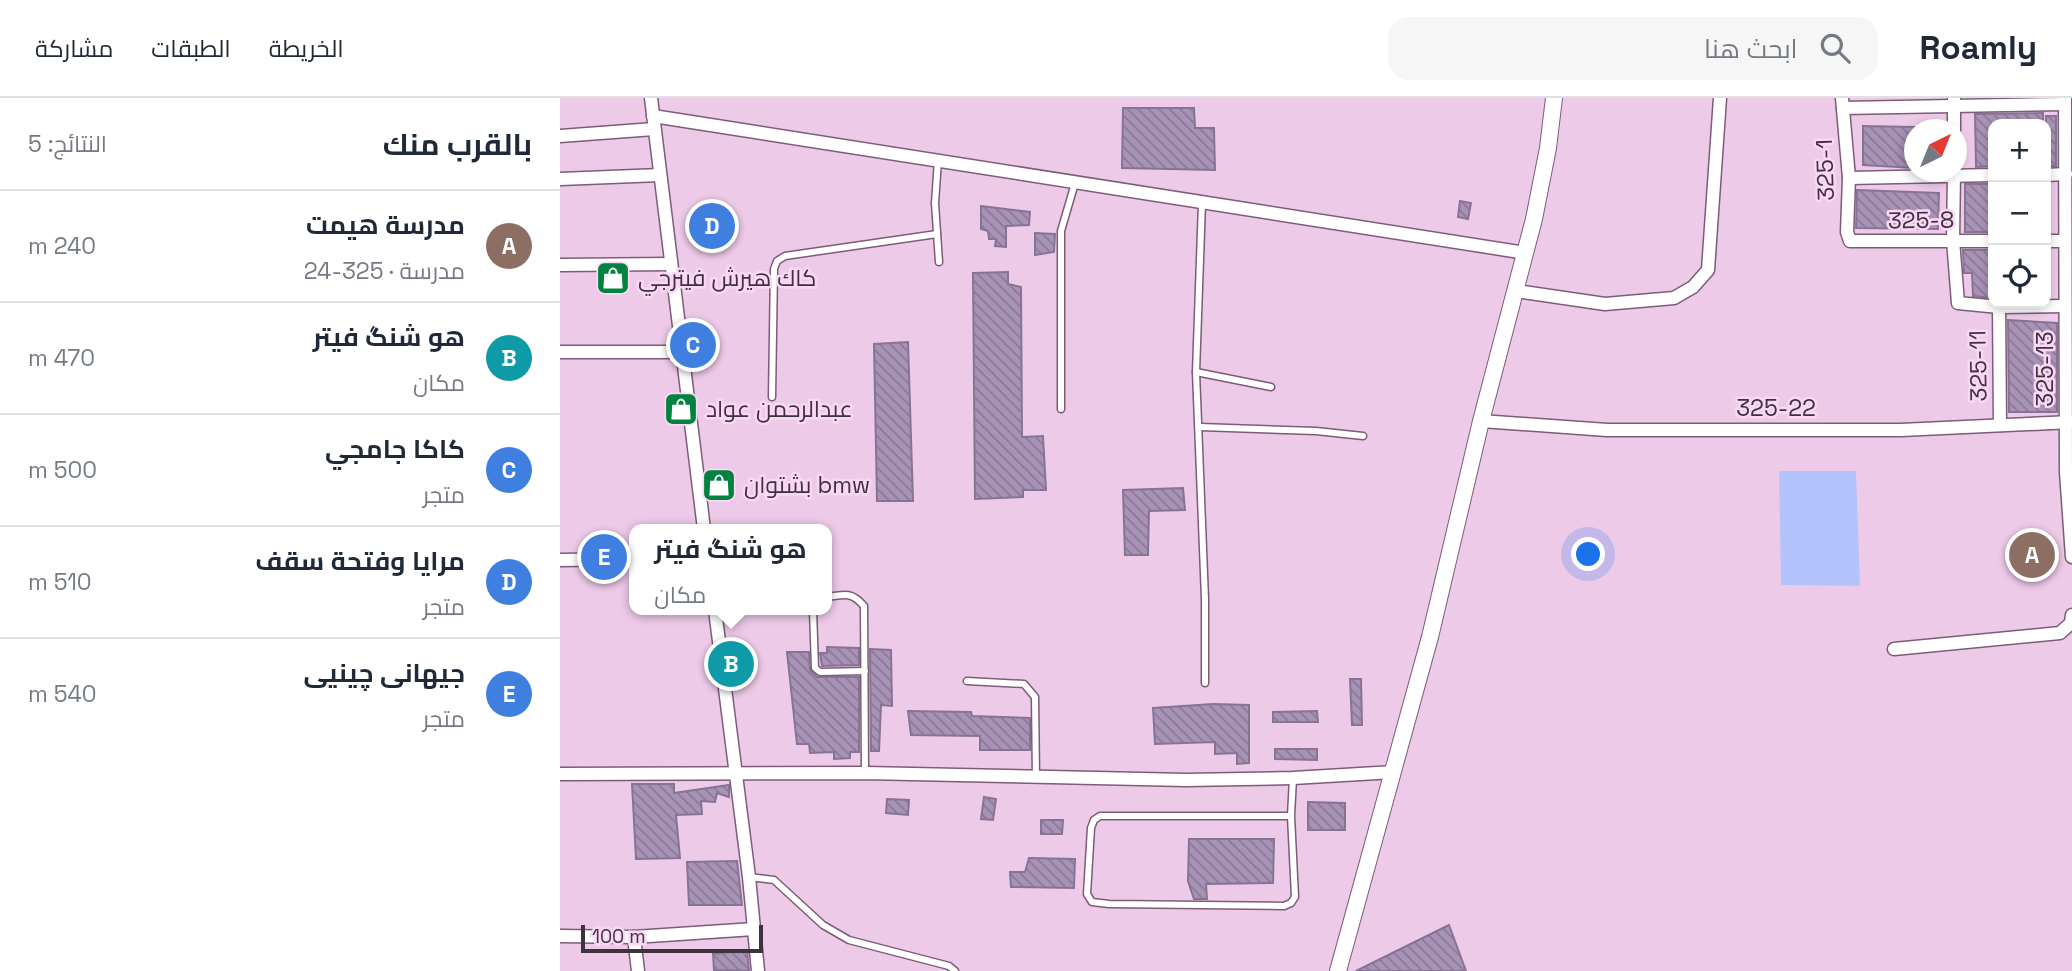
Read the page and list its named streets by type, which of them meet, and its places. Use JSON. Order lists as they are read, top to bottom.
{
  "streets": {
    "street": [
      "325-1",
      "325-8",
      "325-11",
      "325-13",
      "325-22"
    ]
  },
  "crossings": [
    ["325-1", "325-8"],
    ["325-11", "325-22"],
    ["325-13", "325-22"]
  ],
  "places": {
    "shop": ["كاك هيرش فيترجي", "عبدالرحمن عواد", "بشتوان bmw"]
  },
  "scale_bar": "100 m",
  "north": "top right",
  "page": {
    "header": "Roamly",
    "search": "ابحث هنا",
    "nav": ["الخريطة", "الطبقات", "مشاركة"],
    "heading": ["بالقرب منك", "النتائج: 5"],
    "map_buttons": ["+", "−"],
    "list": [
      {
        "mark": "A",
        "name": "مدرسة هيمت",
        "note": "مدرسة · 325-24",
        "value": "240 m"
      },
      {
        "mark": "B",
        "name": "هو شنگ فيتر",
        "note": "مكان",
        "value": "470 m"
      },
      {
        "mark": "C",
        "name": "كاكا جامجي",
        "note": "متجر",
        "value": "500 m"
      },
      {
        "mark": "D",
        "name": "مرايا وفتحة سقف",
        "note": "متجر",
        "value": "510 m"
      },
      {
        "mark": "E",
        "name": "جیهانی چینیی",
        "note": "متجر",
        "value": "540 m"
      }
    ],
    "pins": [
      "D",
      "C",
      "A",
      "E",
      "B"
    ],
    "popup": ["هو شنگ فيتر", "مكان"],
    "scale": "100 m"
  }
}
